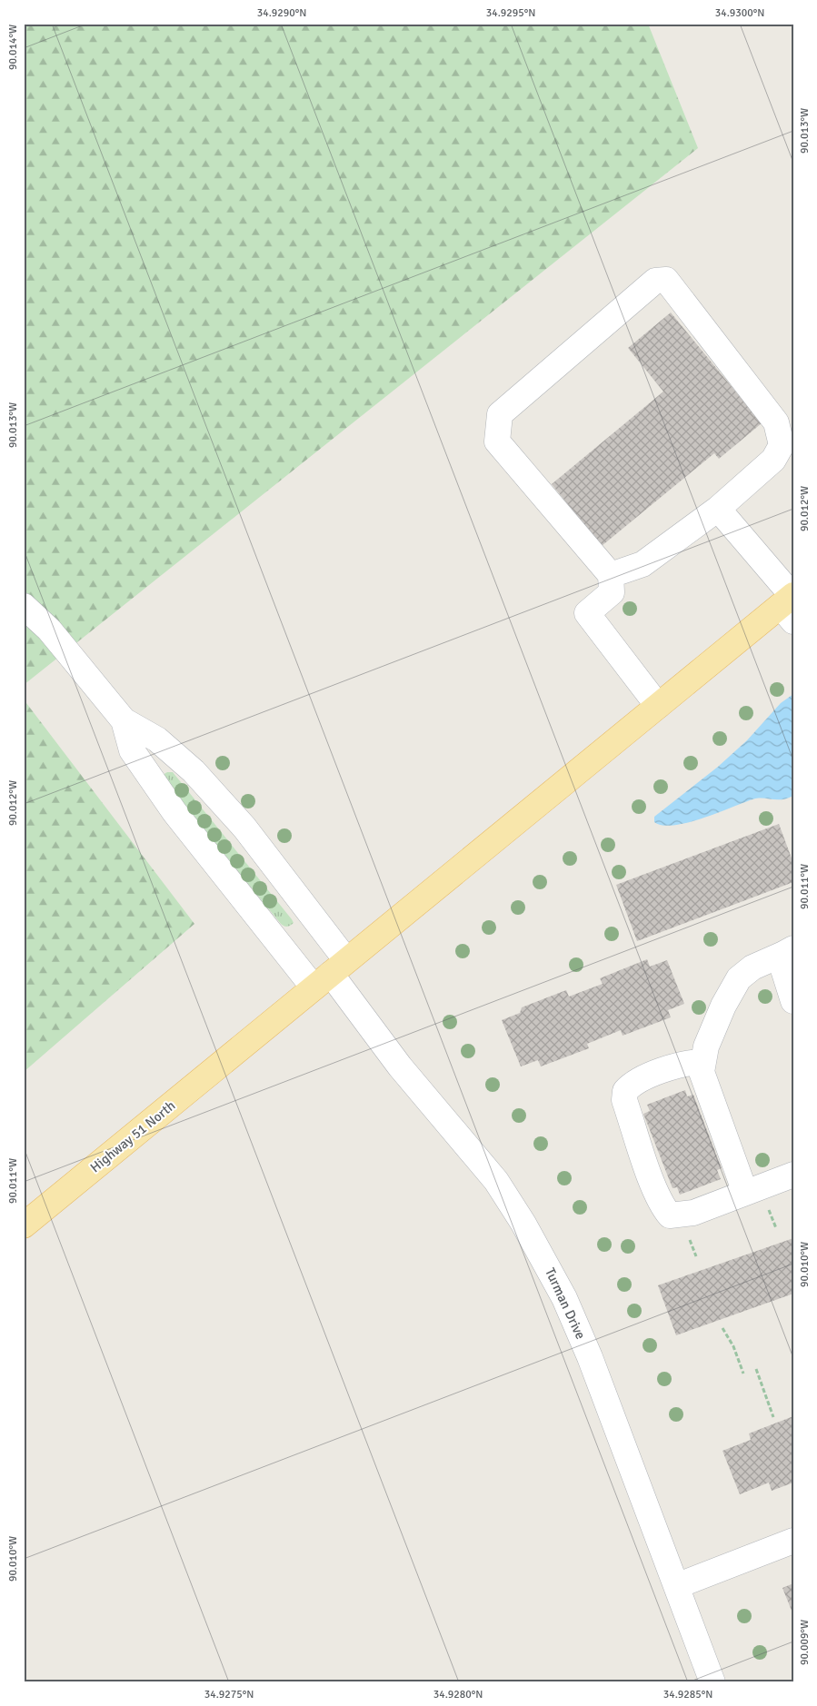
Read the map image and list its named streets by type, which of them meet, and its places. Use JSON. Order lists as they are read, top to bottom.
{
  "streets": {
    "main road": ["Highway 51 North"],
    "street": ["Turman Drive"]
  },
  "crossings": [
    ["Highway 51 North", "Turman Drive"]
  ],
  "coordinates": [
    "34.9290°N",
    "34.9295°N",
    "34.9300°N",
    "90.014°W",
    "90.013°W",
    "90.012°W",
    "90.011°W",
    "90.010°W",
    "90.009°W",
    "34.9275°N",
    "34.9280°N",
    "34.9285°N"
  ]
}
